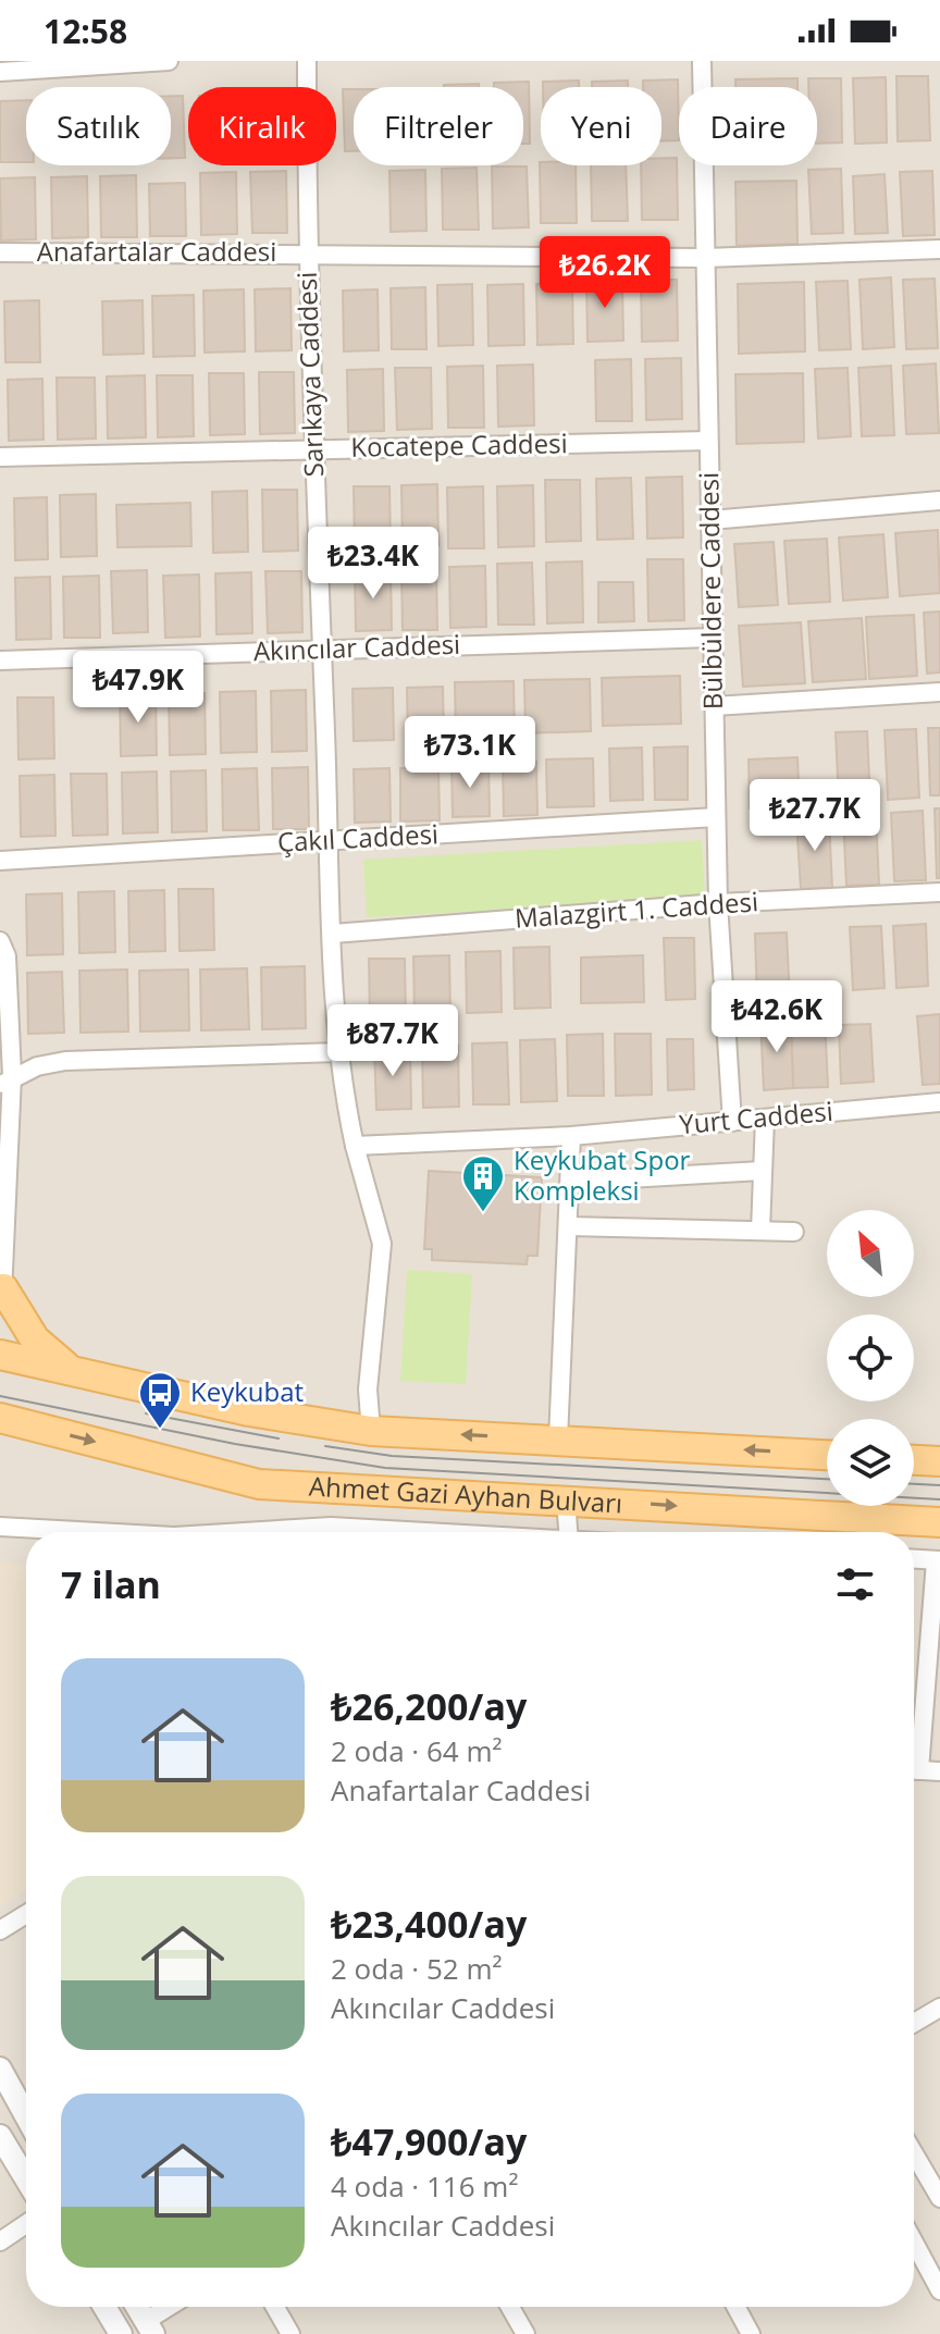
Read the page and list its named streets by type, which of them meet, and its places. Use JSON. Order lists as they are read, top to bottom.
{
  "streets": {
    "main road": ["Ahmet Gazi Ayhan Bulvarı"],
    "street": [
      "Anafartalar Caddesi",
      "Sarıkaya Caddesi",
      "Kocatepe Caddesi",
      "Bülbüldere Caddesi",
      "Akıncılar Caddesi",
      "Çakıl Caddesi",
      "Malazgirt 1. Caddesi",
      "Yurt Caddesi"
    ]
  },
  "crossings": [
    ["Anafartalar Caddesi", "Sarıkaya Caddesi"],
    ["Anafartalar Caddesi", "Bülbüldere Caddesi"],
    ["Sarıkaya Caddesi", "Kocatepe Caddesi"],
    ["Sarıkaya Caddesi", "Akıncılar Caddesi"],
    ["Sarıkaya Caddesi", "Çakıl Caddesi"],
    ["Sarıkaya Caddesi", "Malazgirt 1. Caddesi"],
    ["Kocatepe Caddesi", "Bülbüldere Caddesi"],
    ["Bülbüldere Caddesi", "Akıncılar Caddesi"],
    ["Bülbüldere Caddesi", "Çakıl Caddesi"],
    ["Bülbüldere Caddesi", "Malazgirt 1. Caddesi"],
    ["Bülbüldere Caddesi", "Yurt Caddesi"]
  ],
  "places": {
    "building": ["Keykubat Spor Kompleksi"],
    "bus stop": ["Keykubat"]
  },
  "north": "top left",
  "page": {
    "status": "12:58",
    "chip": [
      "Satılık",
      "Kiralık",
      "Filtreler",
      "Yeni",
      "Daire"
    ],
    "price": [
      "₺26.2K",
      "₺23.4K",
      "₺47.9K",
      "₺73.1K",
      "₺27.7K",
      "₺42.6K",
      "₺87.7K"
    ],
    "heading": "7 ilan",
    "list": [
      {
        "name": "₺26,200/ay",
        "note": "2 oda · 64 m² · Anafartalar Caddesi"
      },
      {
        "name": "₺23,400/ay",
        "note": "2 oda · 52 m² · Akıncılar Caddesi"
      },
      {
        "name": "₺47,900/ay",
        "note": "4 oda · 116 m² · Akıncılar Caddesi"
      }
    ]
  }
}
